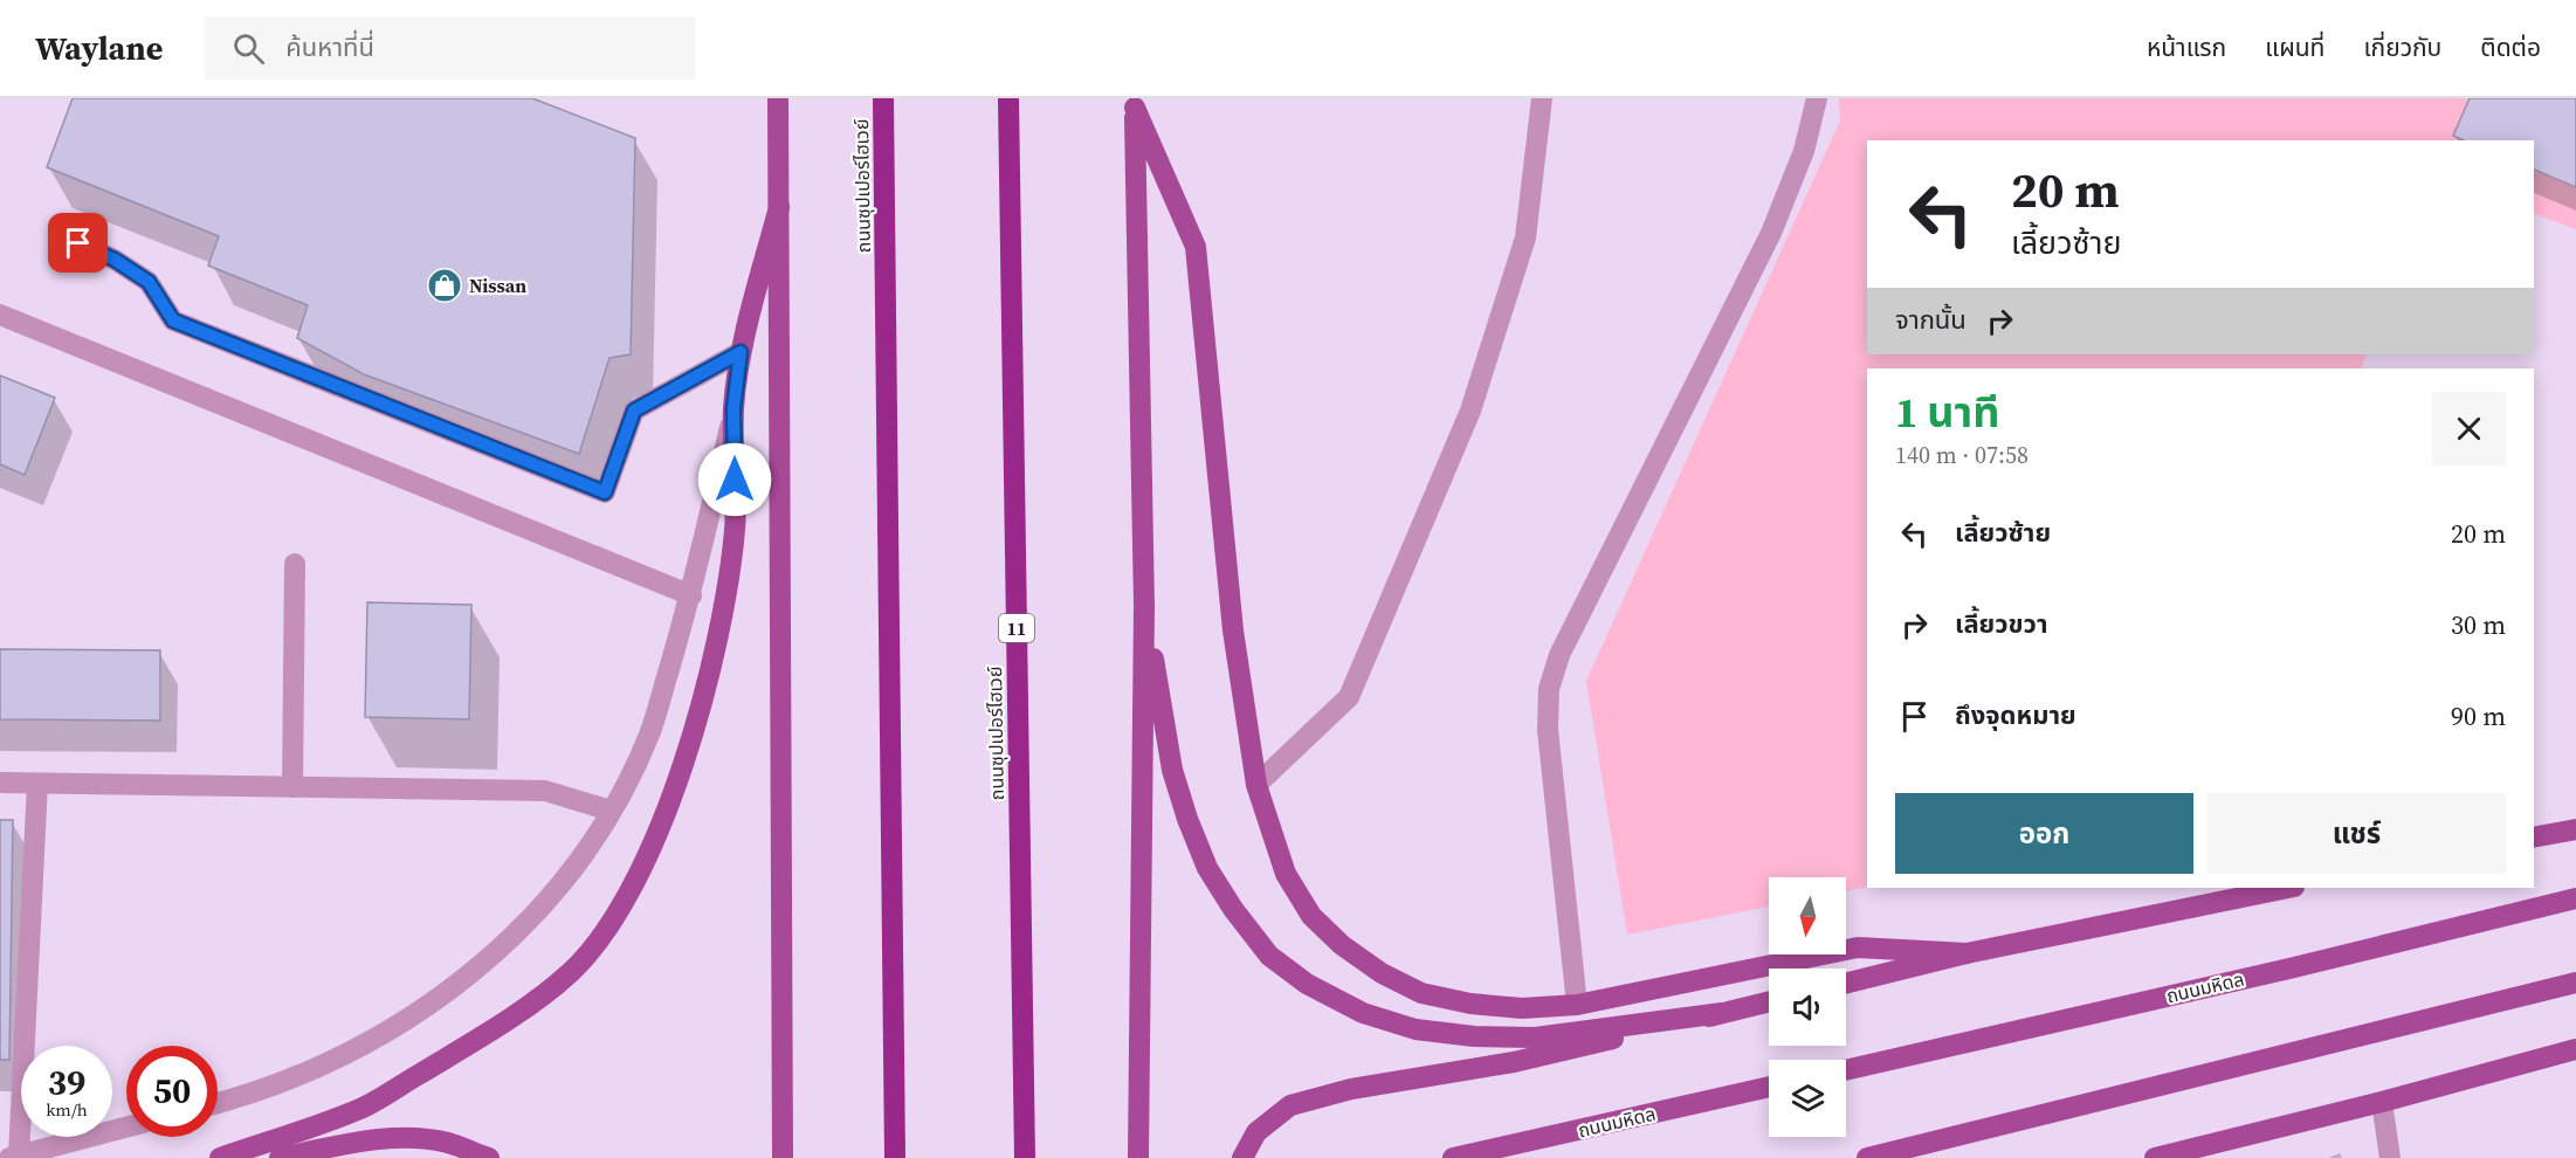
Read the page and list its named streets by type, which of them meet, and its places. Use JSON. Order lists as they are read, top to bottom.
{
  "streets": {
    "highway": ["ถนนซุปเปอร์ไฮเวย์", "11"],
    "main road": ["ถนนมหิดล"]
  },
  "places": {
    "shop": ["Nissan"]
  },
  "north": "bottom",
  "page": {
    "header": "Waylane",
    "search": "ค้นหาที่นี่",
    "nav": [
      "หน้าแรก",
      "แผนที่",
      "เกี่ยวกับ",
      "ติดต่อ"
    ],
    "turn": ["20 m", "เลี้ยวซ้าย"],
    "then": "จากนั้น",
    "heading": ["1 นาที", "140 m · 07:58"],
    "list": [
      {
        "name": "เลี้ยวซ้าย",
        "value": "20 m"
      },
      {
        "name": "เลี้ยวขวา",
        "value": "30 m"
      },
      {
        "name": "ถึงจุดหมาย",
        "value": "90 m"
      }
    ],
    "buttons": ["ออก", "แชร์"],
    "speed": "39 km/h",
    "limit": "50"
  }
}
